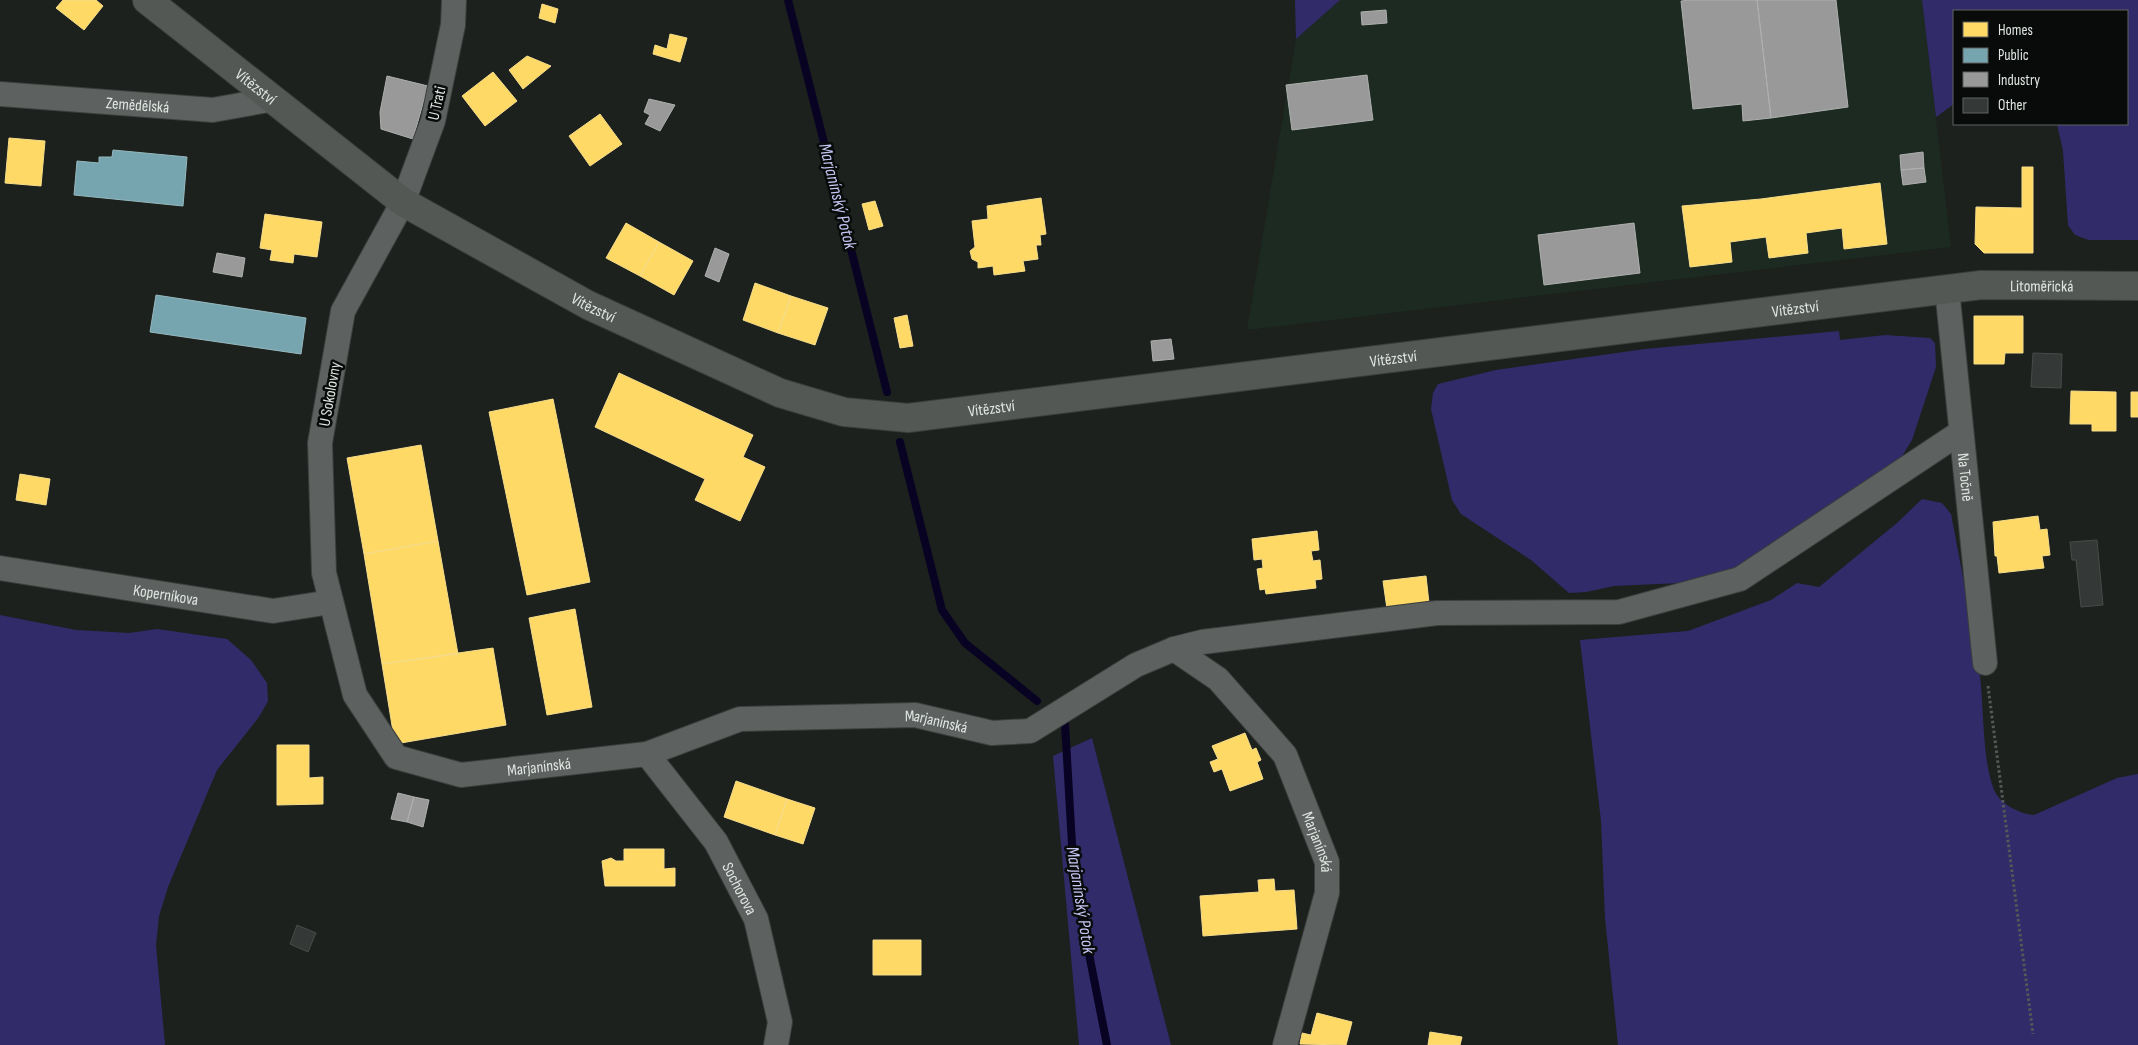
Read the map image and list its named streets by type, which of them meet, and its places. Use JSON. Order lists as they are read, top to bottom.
{
  "streets": {
    "main road": ["Vítězství", "Litoměřická"],
    "street": [
      "U Trati",
      "Zemědělská",
      "U Sokolovny",
      "Na Točně",
      "Koperníkova",
      "Marjanínská",
      "Sochorova"
    ]
  },
  "crossings": [
    ["Vítězství", "U Trati"],
    ["Vítězství", "Zemědělská"],
    ["Vítězství", "Litoměřická"],
    ["Vítězství", "U Sokolovny"],
    ["Vítězství", "Na Točně"],
    ["U Trati", "U Sokolovny"],
    ["Litoměřická", "Na Točně"],
    ["U Sokolovny", "Koperníkova"],
    ["U Sokolovny", "Marjanínská"],
    ["Koperníkova", "Marjanínská"],
    ["Marjanínská", "Sochorova"]
  ],
  "water": ["Marjanínský Potok"],
  "legend": [
    "Homes",
    "Public",
    "Industry",
    "Other"
  ]
}
